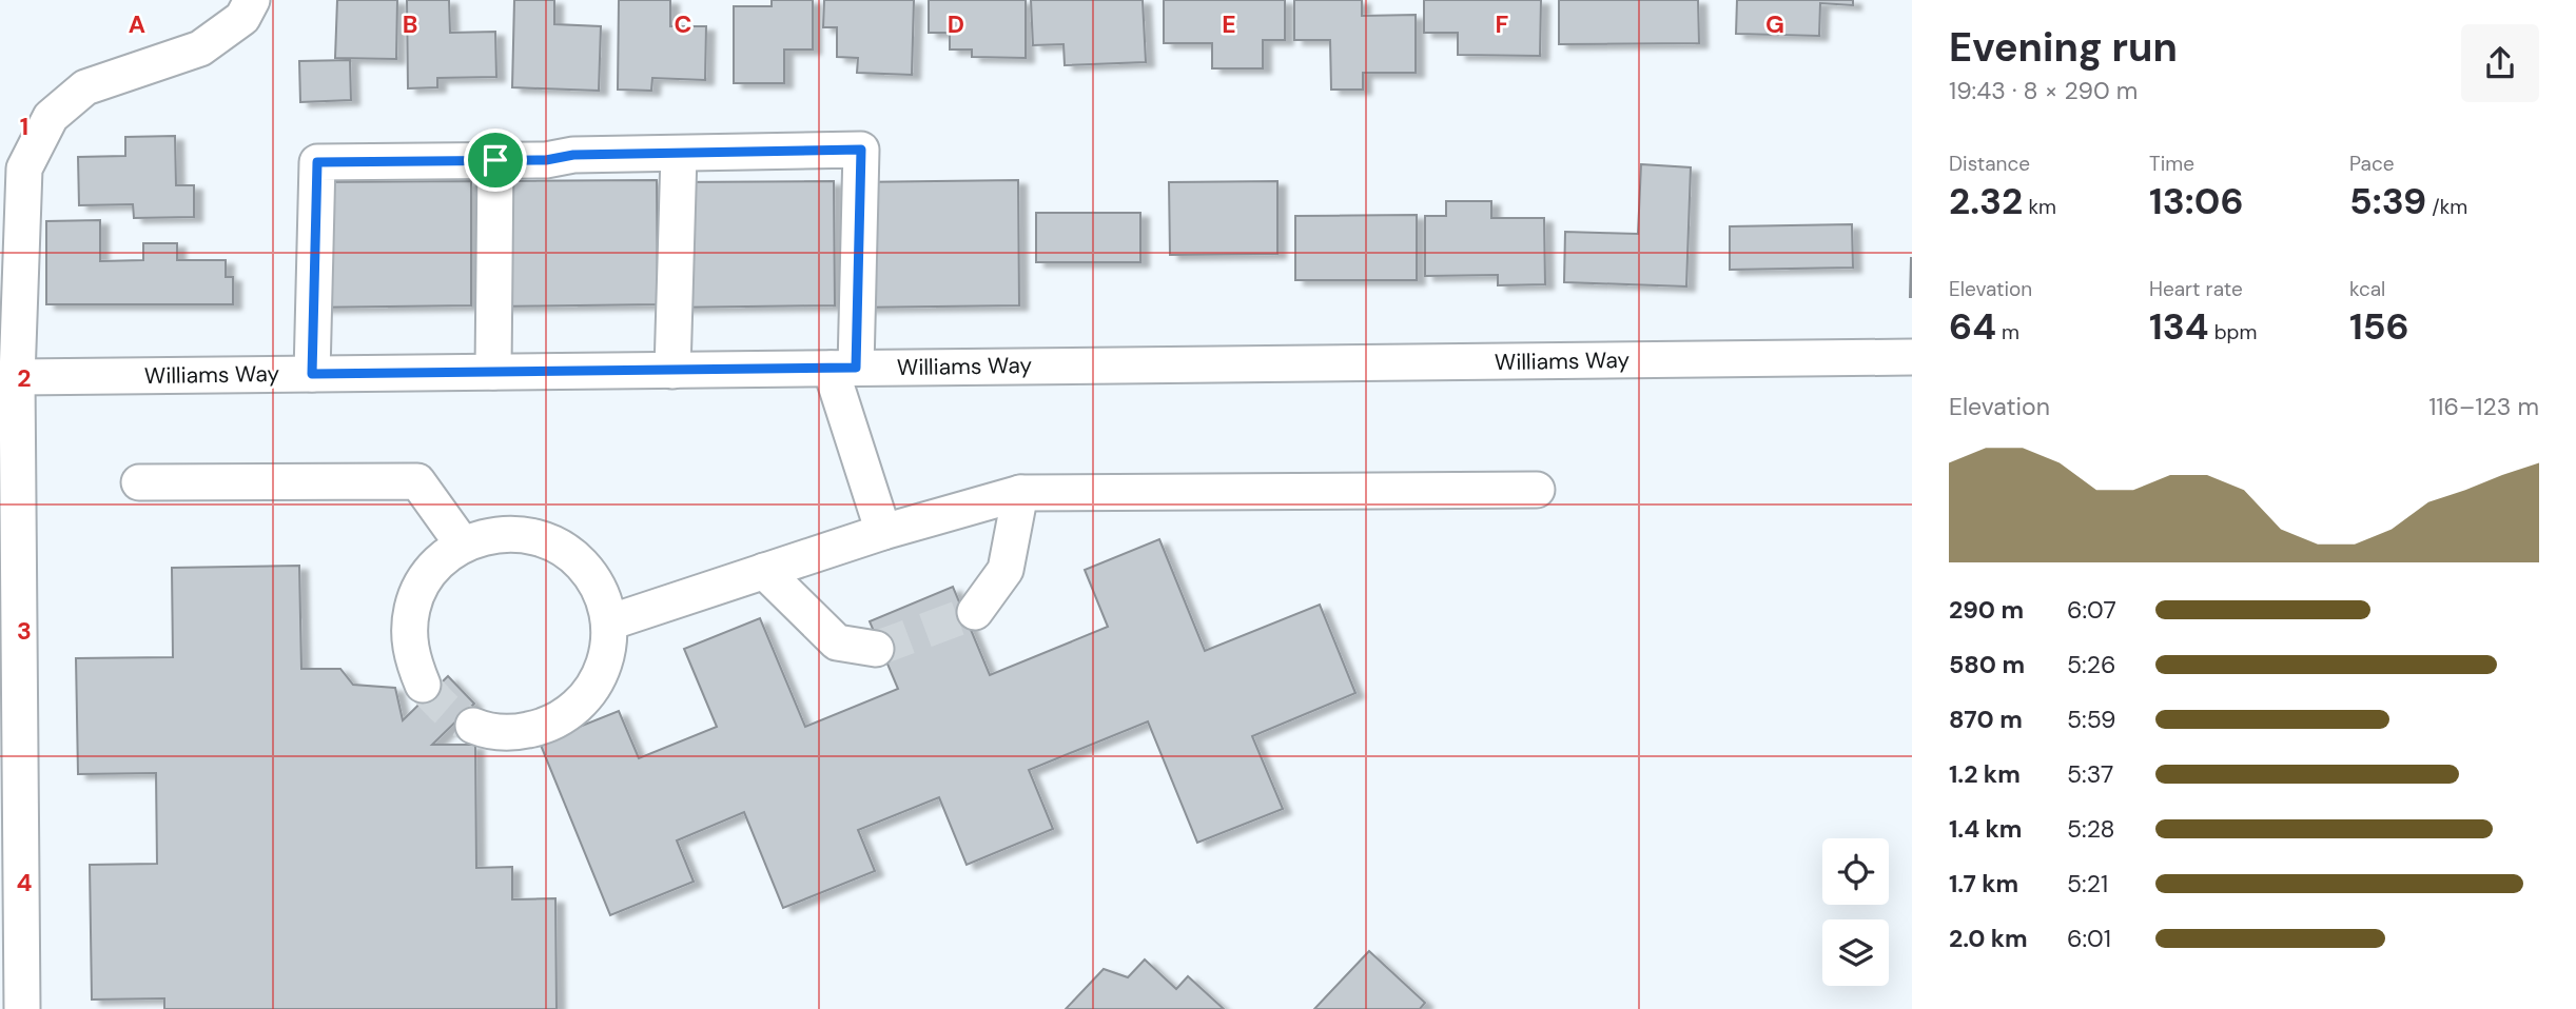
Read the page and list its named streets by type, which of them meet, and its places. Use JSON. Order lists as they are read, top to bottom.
{
  "streets": {
    "street": ["Williams Way"]
  },
  "page": {
    "heading": ["Evening run", "19:43 · 8 × 290 m"],
    "stats": [
      ["Distance", "2.32 km"],
      ["Time", "13:06"],
      ["Pace", "5:39 /km"],
      ["Elevation", "64 m"],
      ["Heart rate", "134 bpm"],
      ["kcal", "156"]
    ],
    "chart": ["Elevation", "116–123 m"],
    "list": [
      {
        "name": "290 m",
        "note": "6:07"
      },
      {
        "name": "580 m",
        "note": "5:26"
      },
      {
        "name": "870 m",
        "note": "5:59"
      },
      {
        "name": "1.2 km",
        "note": "5:37"
      },
      {
        "name": "1.4 km",
        "note": "5:28"
      },
      {
        "name": "1.7 km",
        "note": "5:21"
      },
      {
        "name": "2.0 km",
        "note": "6:01"
      }
    ]
  },
  "grid": {
    "columns": [
      "A",
      "B",
      "C",
      "D",
      "E",
      "F",
      "G"
    ],
    "rows": [
      "1",
      "2",
      "3",
      "4"
    ]
  }
}
